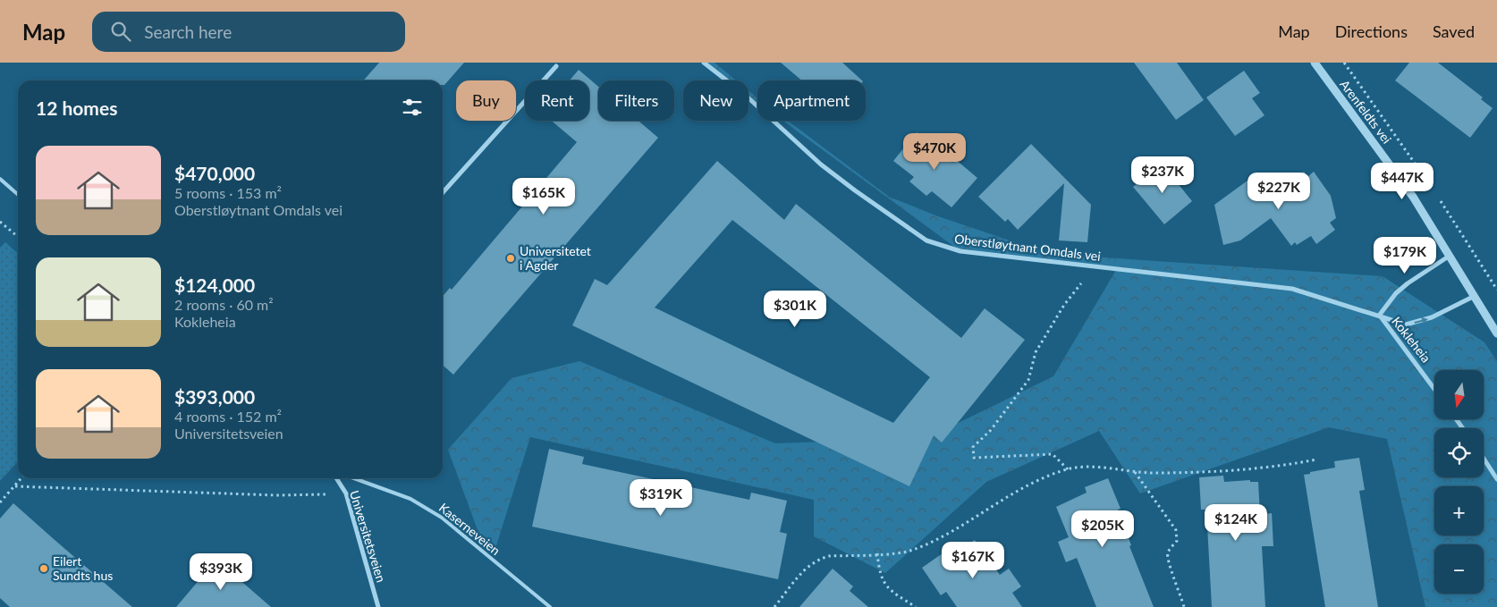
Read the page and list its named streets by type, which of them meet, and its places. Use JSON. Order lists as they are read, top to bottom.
{
  "streets": {
    "street": [
      "Arenfeldts vei",
      "Oberstløytnant Omdals vei",
      "Kokleheia",
      "Universitetsveien"
    ],
    "lane": ["Kaserneveien"]
  },
  "crossings": [
    ["Arenfeldts vei", "Oberstløytnant Omdals vei"],
    ["Oberstløytnant Omdals vei", "Kokleheia"]
  ],
  "places": ["Universitetet i Agder", "Eilert Sundts hus"],
  "north": "bottom",
  "page": {
    "header": "Map",
    "search": "Search here",
    "nav": ["Map", "Directions", "Saved"],
    "chip": [
      "Buy",
      "Rent",
      "Filters",
      "New",
      "Apartment"
    ],
    "heading": "12 homes",
    "price": [
      "$470K",
      "$237K",
      "$447K",
      "$227K",
      "$165K",
      "$179K",
      "$301K",
      "$319K",
      "$124K",
      "$205K",
      "$167K",
      "$393K"
    ],
    "list": [
      {
        "name": "$470,000",
        "note": "5 rooms · 153 m² · Oberstløytnant Omdals vei"
      },
      {
        "name": "$124,000",
        "note": "2 rooms · 60 m² · Kokleheia"
      },
      {
        "name": "$393,000",
        "note": "4 rooms · 152 m² · Universitetsveien"
      }
    ],
    "map_buttons": ["+", "−"]
  }
}
